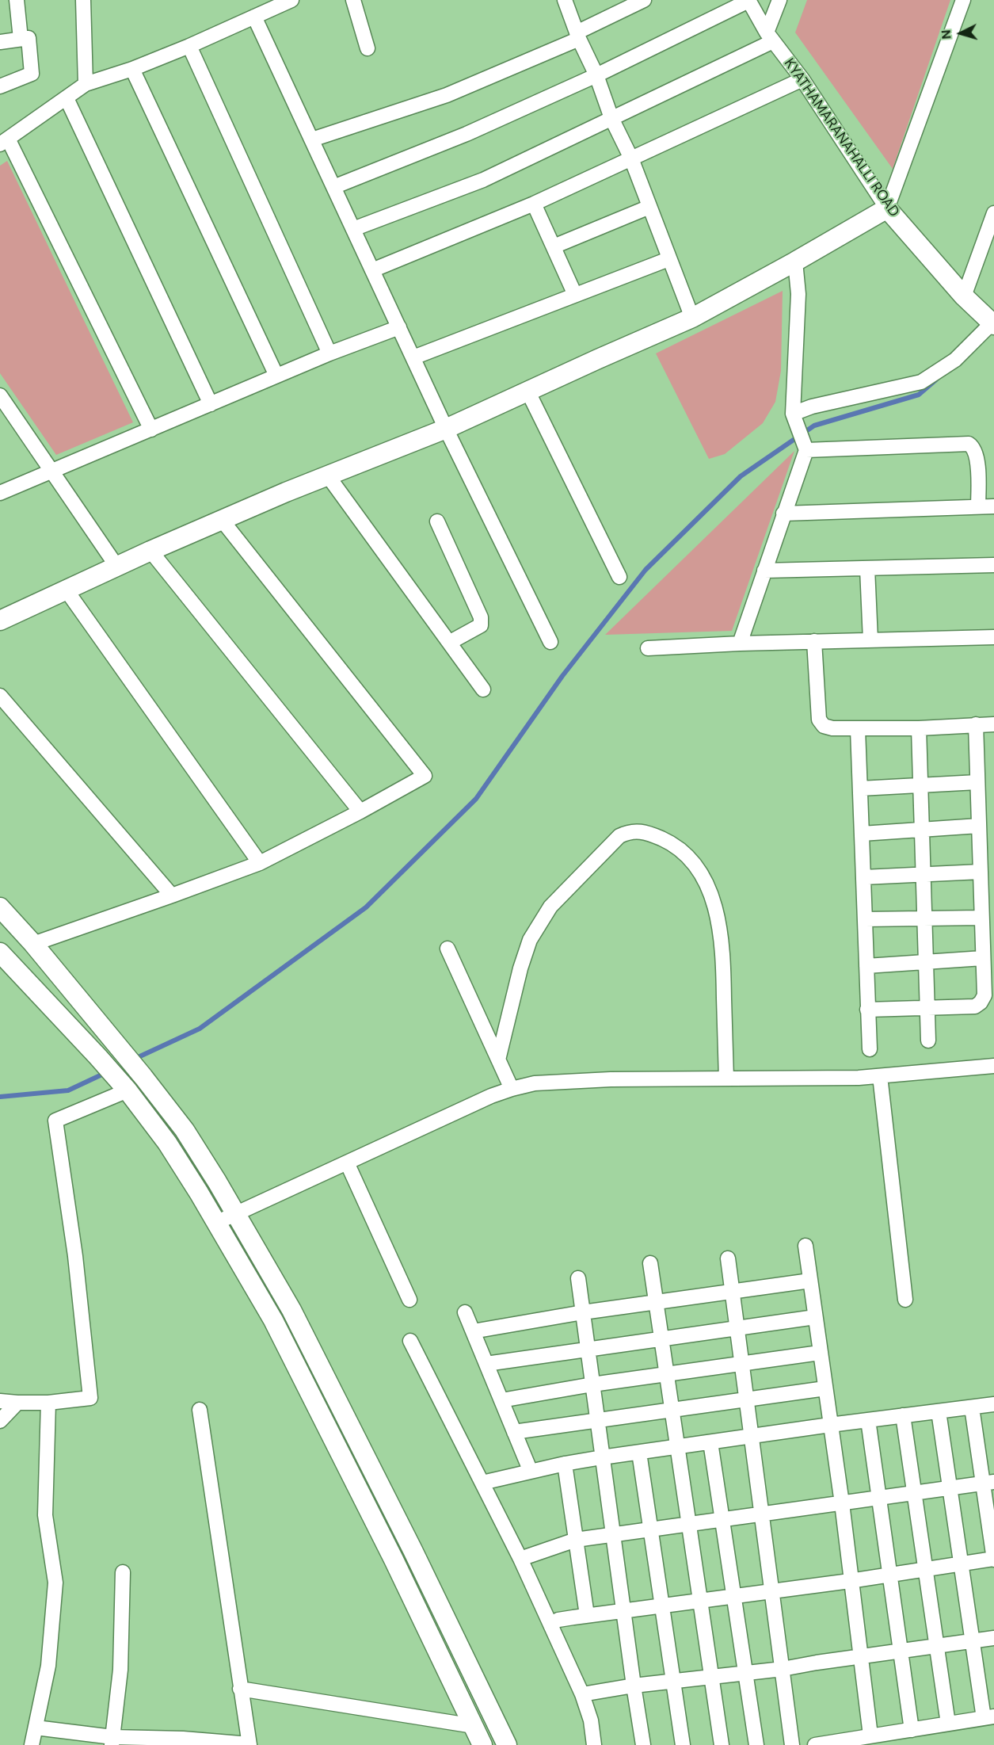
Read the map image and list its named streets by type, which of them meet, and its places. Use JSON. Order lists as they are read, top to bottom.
{
  "streets": {
    "main road": ["KYATHAMARANAHALLI ROAD"]
  },
  "north": "left"
}
